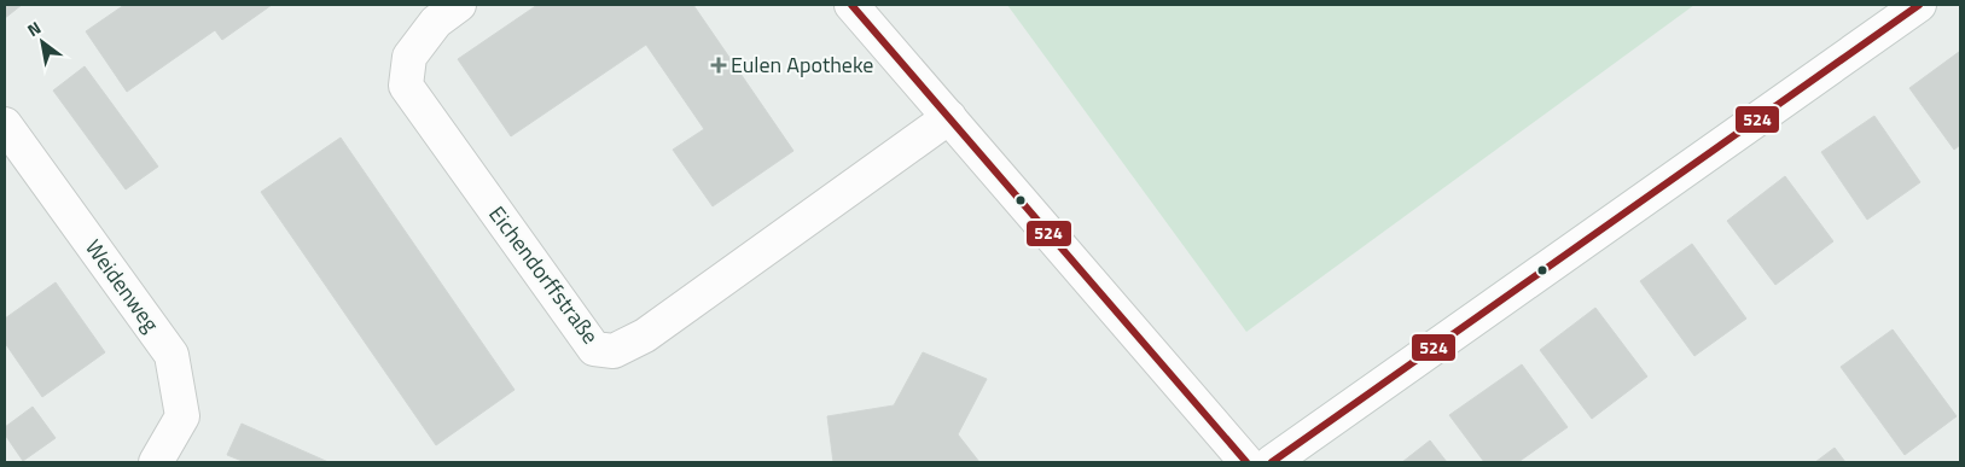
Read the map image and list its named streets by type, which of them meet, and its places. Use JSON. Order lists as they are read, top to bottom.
{
  "streets": {
    "street": ["Eichendorffstraße", "Weidenweg"]
  },
  "places": {
    "health": ["Eulen Apotheke"]
  },
  "lines": ["transit line 524"],
  "north": "top left"
}
